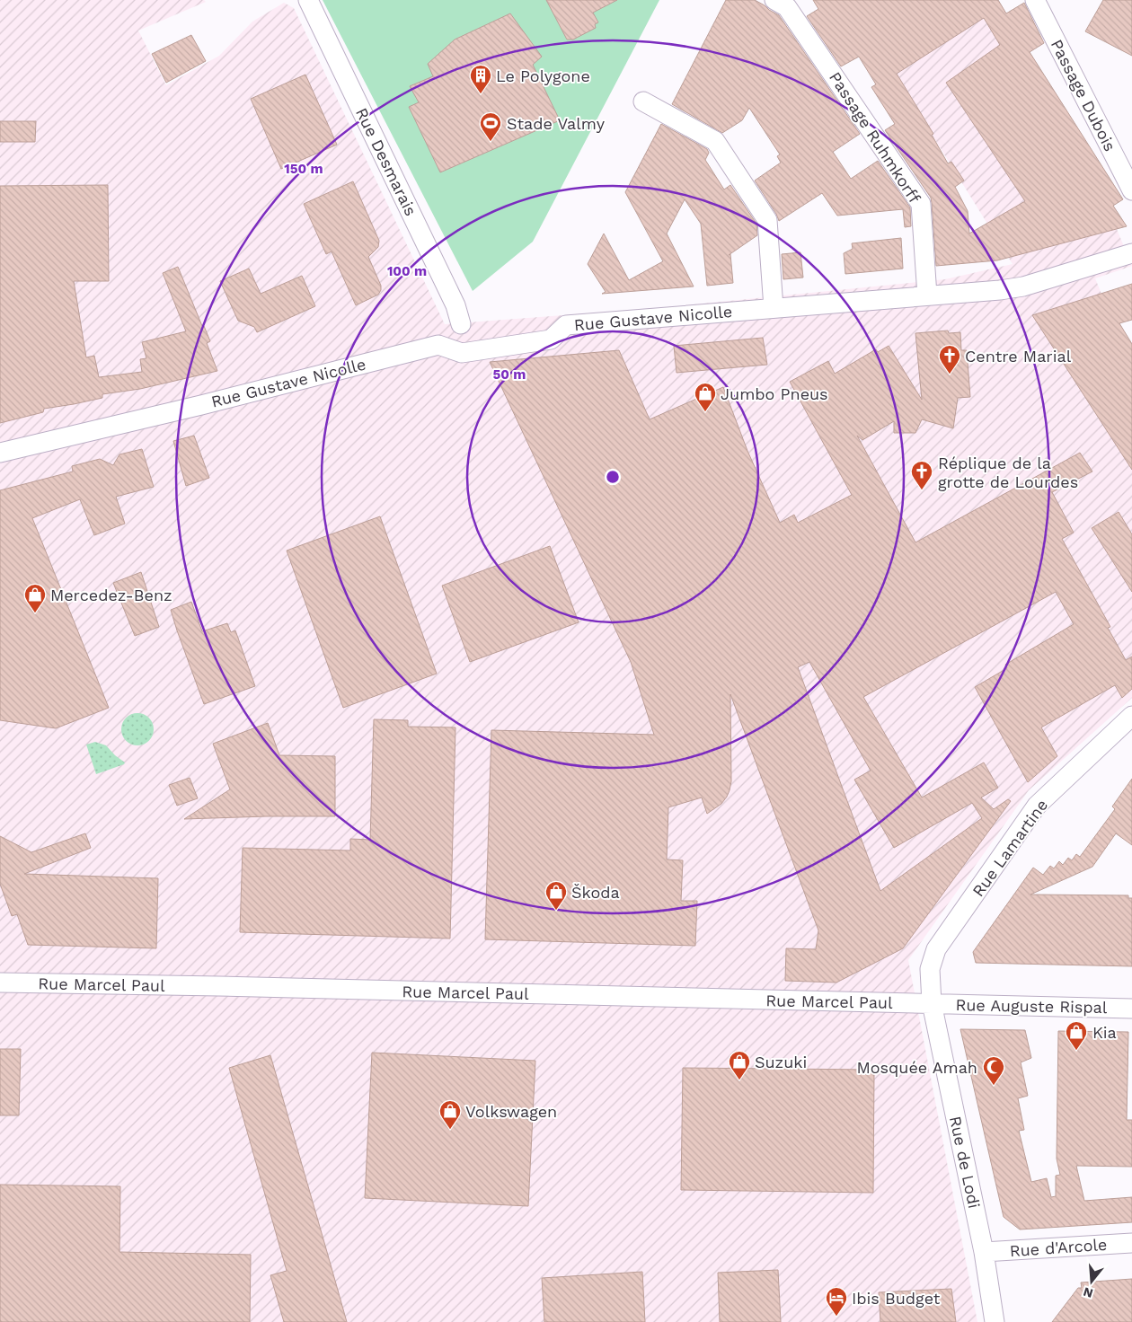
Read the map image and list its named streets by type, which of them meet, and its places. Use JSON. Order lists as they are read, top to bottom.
{
  "streets": {
    "street": [
      "Passage Dubois",
      "Passage Ruhmkorff",
      "Rue Desmarais",
      "Rue Gustave Nicolle",
      "Rue Lamartine",
      "Rue Marcel Paul",
      "Rue Auguste Rispal",
      "Rue de Lodi",
      "Rue d'Arcole"
    ]
  },
  "crossings": [
    ["Passage Ruhmkorff", "Rue Gustave Nicolle"],
    ["Rue Lamartine", "Rue Marcel Paul"],
    ["Rue Lamartine", "Rue Auguste Rispal"],
    ["Rue Lamartine", "Rue de Lodi"],
    ["Rue Marcel Paul", "Rue Auguste Rispal"],
    ["Rue Marcel Paul", "Rue de Lodi"],
    ["Rue Auguste Rispal", "Rue de Lodi"],
    ["Rue de Lodi", "Rue d'Arcole"]
  ],
  "places": {
    "building": ["Le Polygone"],
    "sports": ["Stade Valmy"],
    "church": ["Centre Marial", "Réplique de la grotte de Lourdes"],
    "shop": [
      "Jumbo Pneus",
      "Mercedez-Benz",
      "Škoda",
      "Kia",
      "Suzuki",
      "Volkswagen"
    ],
    "mosque": ["Mosquée Amah"],
    "hotel": ["Ibis Budget"]
  },
  "north": "bottom",
  "rings": ["150 m", "100 m", "50 m"]
}
